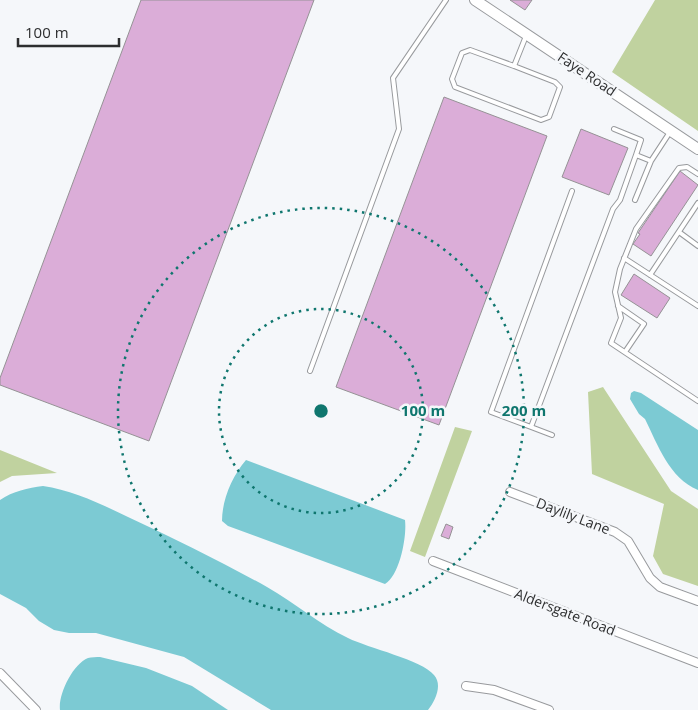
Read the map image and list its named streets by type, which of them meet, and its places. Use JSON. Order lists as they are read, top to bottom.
{
  "streets": {
    "street": ["Faye Road", "Daylily Lane", "Aldersgate Road"]
  },
  "scale_bar": "100 m",
  "rings": ["100 m", "200 m"]
}
